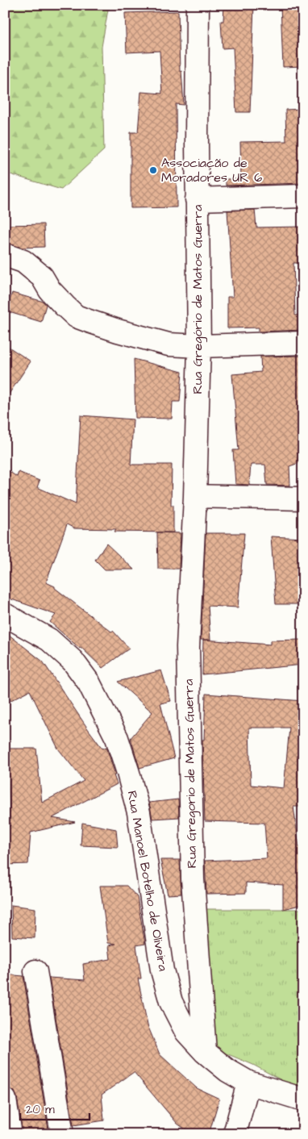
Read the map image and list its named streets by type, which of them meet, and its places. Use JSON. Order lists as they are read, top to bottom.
{
  "streets": {
    "street": ["Rua Gregório de Matos Guerra", "Rua Gregorio de Matos Guerra", "Rua Manoel Botelho de Oliveira"]
  },
  "crossings": [
    ["Rua Gregório de Matos Guerra", "Rua Gregorio de Matos Guerra"],
    ["Rua Gregorio de Matos Guerra", "Rua Manoel Botelho de Oliveira"]
  ],
  "places": ["Associação de Moradores UR 6"],
  "scale_bar": "20 m"
}
